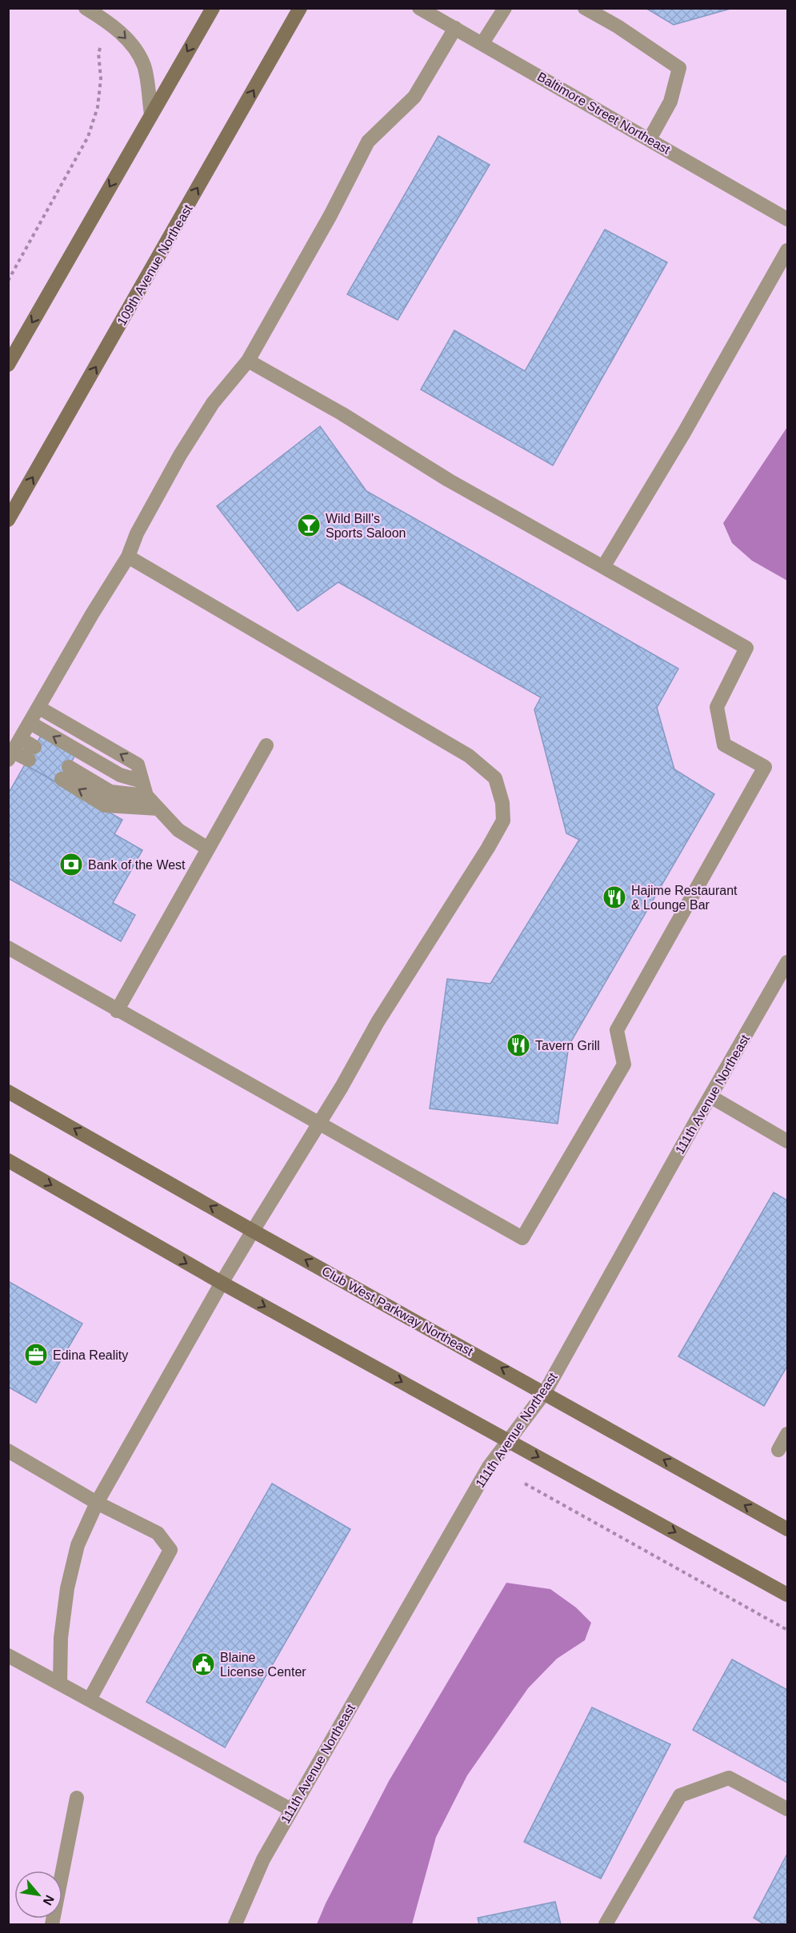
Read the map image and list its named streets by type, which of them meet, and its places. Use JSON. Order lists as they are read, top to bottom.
{
  "streets": {
    "street": [
      "Baltimore Street Northeast",
      "109th Avenue Northeast",
      "111th Avenue Northeast",
      "Club West Parkway Northeast"
    ]
  },
  "crossings": [
    ["111th Avenue Northeast", "Club West Parkway Northeast"]
  ],
  "places": {
    "bar": ["Wild Bill's Sports Saloon"],
    "bank": ["Bank of the West"],
    "restaurant": ["Hajime Restaurant & Lounge Bar", "Tavern Grill"],
    "office": ["Edina Reality"],
    "public building": ["Blaine License Center"]
  },
  "north": "bottom right"
}
